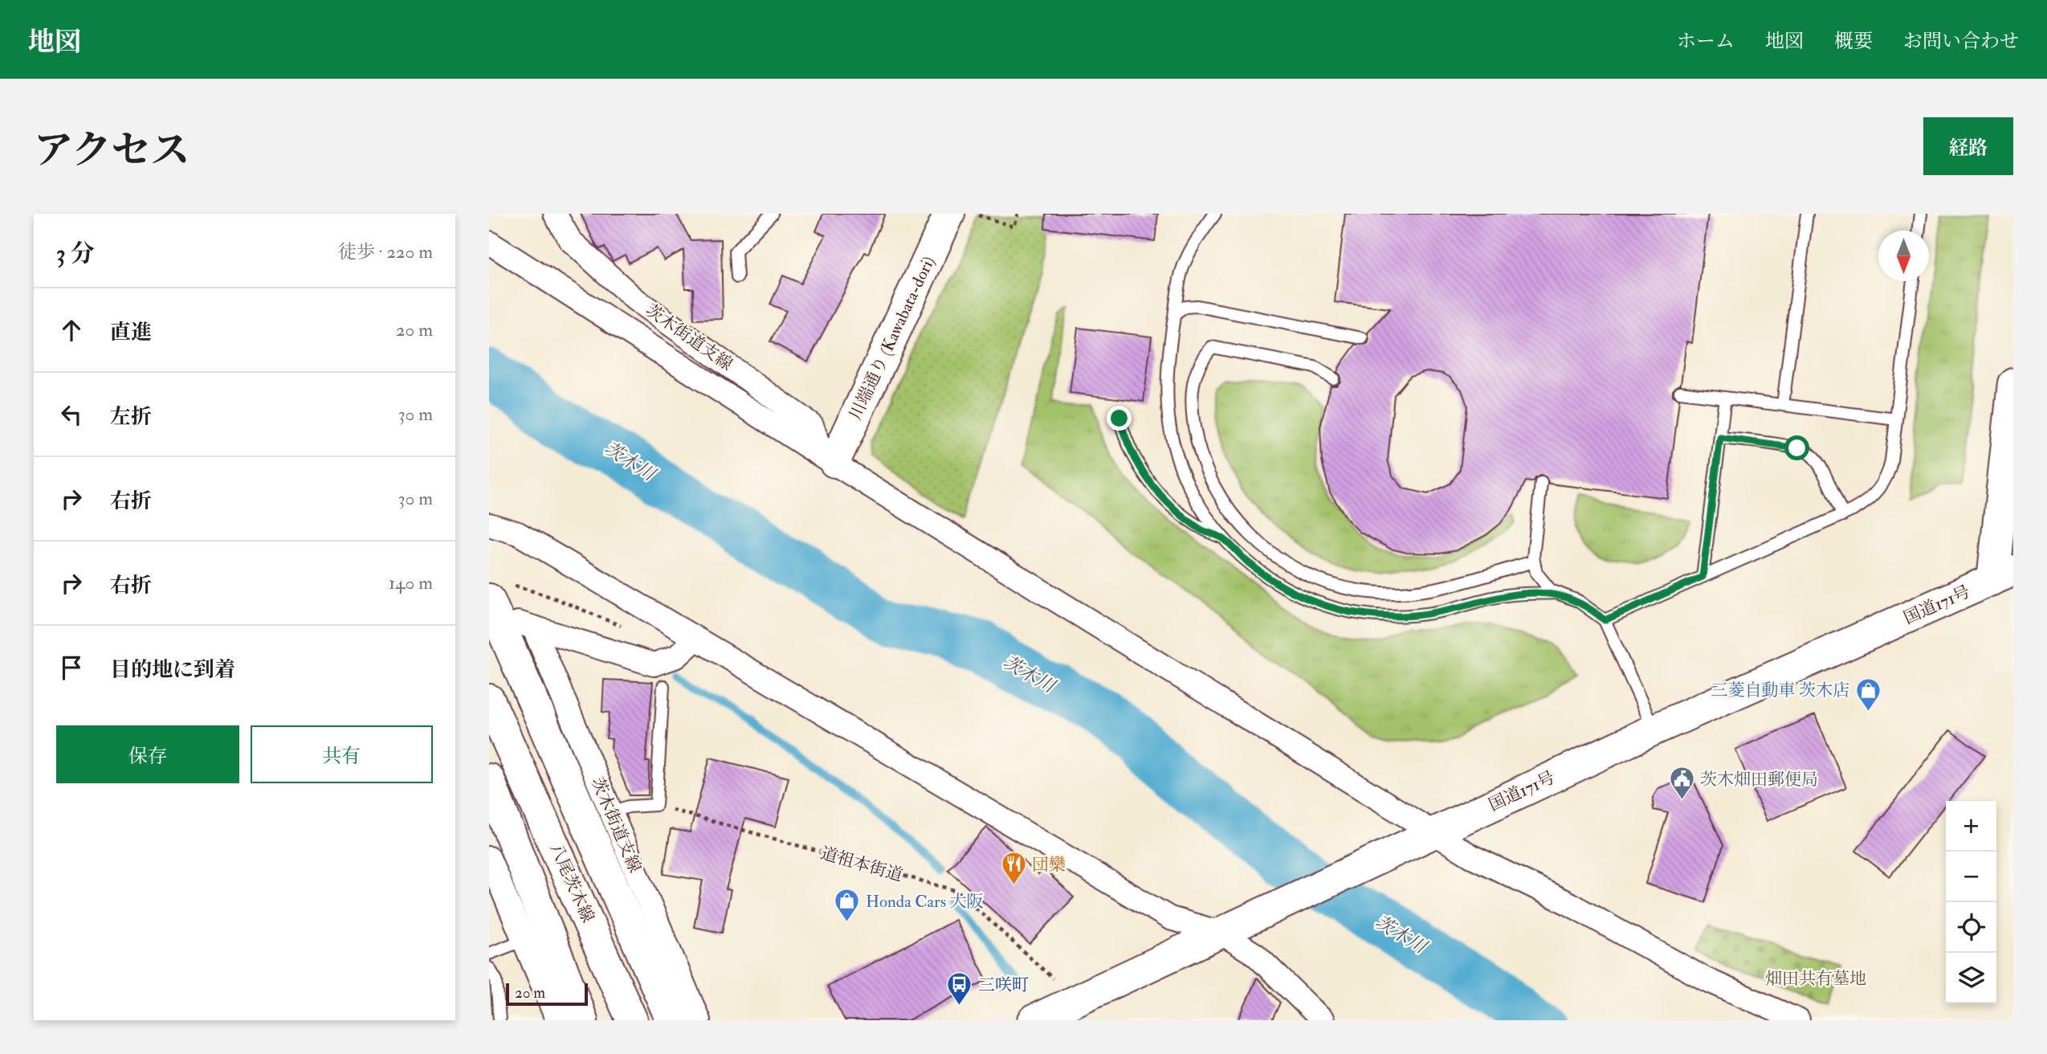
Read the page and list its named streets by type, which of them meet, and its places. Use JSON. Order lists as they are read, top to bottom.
{
  "streets": {
    "main road": ["川端通り (Kawabata-dori)", "国道171号", "八尾茨木線"],
    "street": ["茨木街道支線"],
    "path": ["道祖本街道"]
  },
  "crossings": [
    ["茨木街道支線", "川端通り (Kawabata-dori)"],
    ["国道171号", "道祖本街道"]
  ],
  "water": ["茨木川"],
  "parks": ["畑田共有墓地"],
  "places": {
    "shop": ["三菱自動車 茨木店", "Honda Cars 大阪"],
    "public building": ["茨木畑田郵便局"],
    "restaurant": ["団欒"],
    "bus stop": ["三咲町"]
  },
  "scale_bar": "20 m",
  "north": "bottom",
  "page": {
    "header": "地図",
    "nav": [
      "ホーム",
      "地図",
      "概要",
      "お問い合わせ"
    ],
    "buttons": [
      "経路",
      ["保存", "共有"]
    ],
    "title": "アクセス",
    "heading": ["3 分", "徒歩 · 220 m"],
    "list": [
      ["直進", "20 m"],
      ["左折", "30 m"],
      ["右折", "30 m"],
      ["右折", "140 m"],
      "目的地に到着"
    ],
    "map_buttons": ["+", "−"],
    "scale": "20 m"
  }
}
